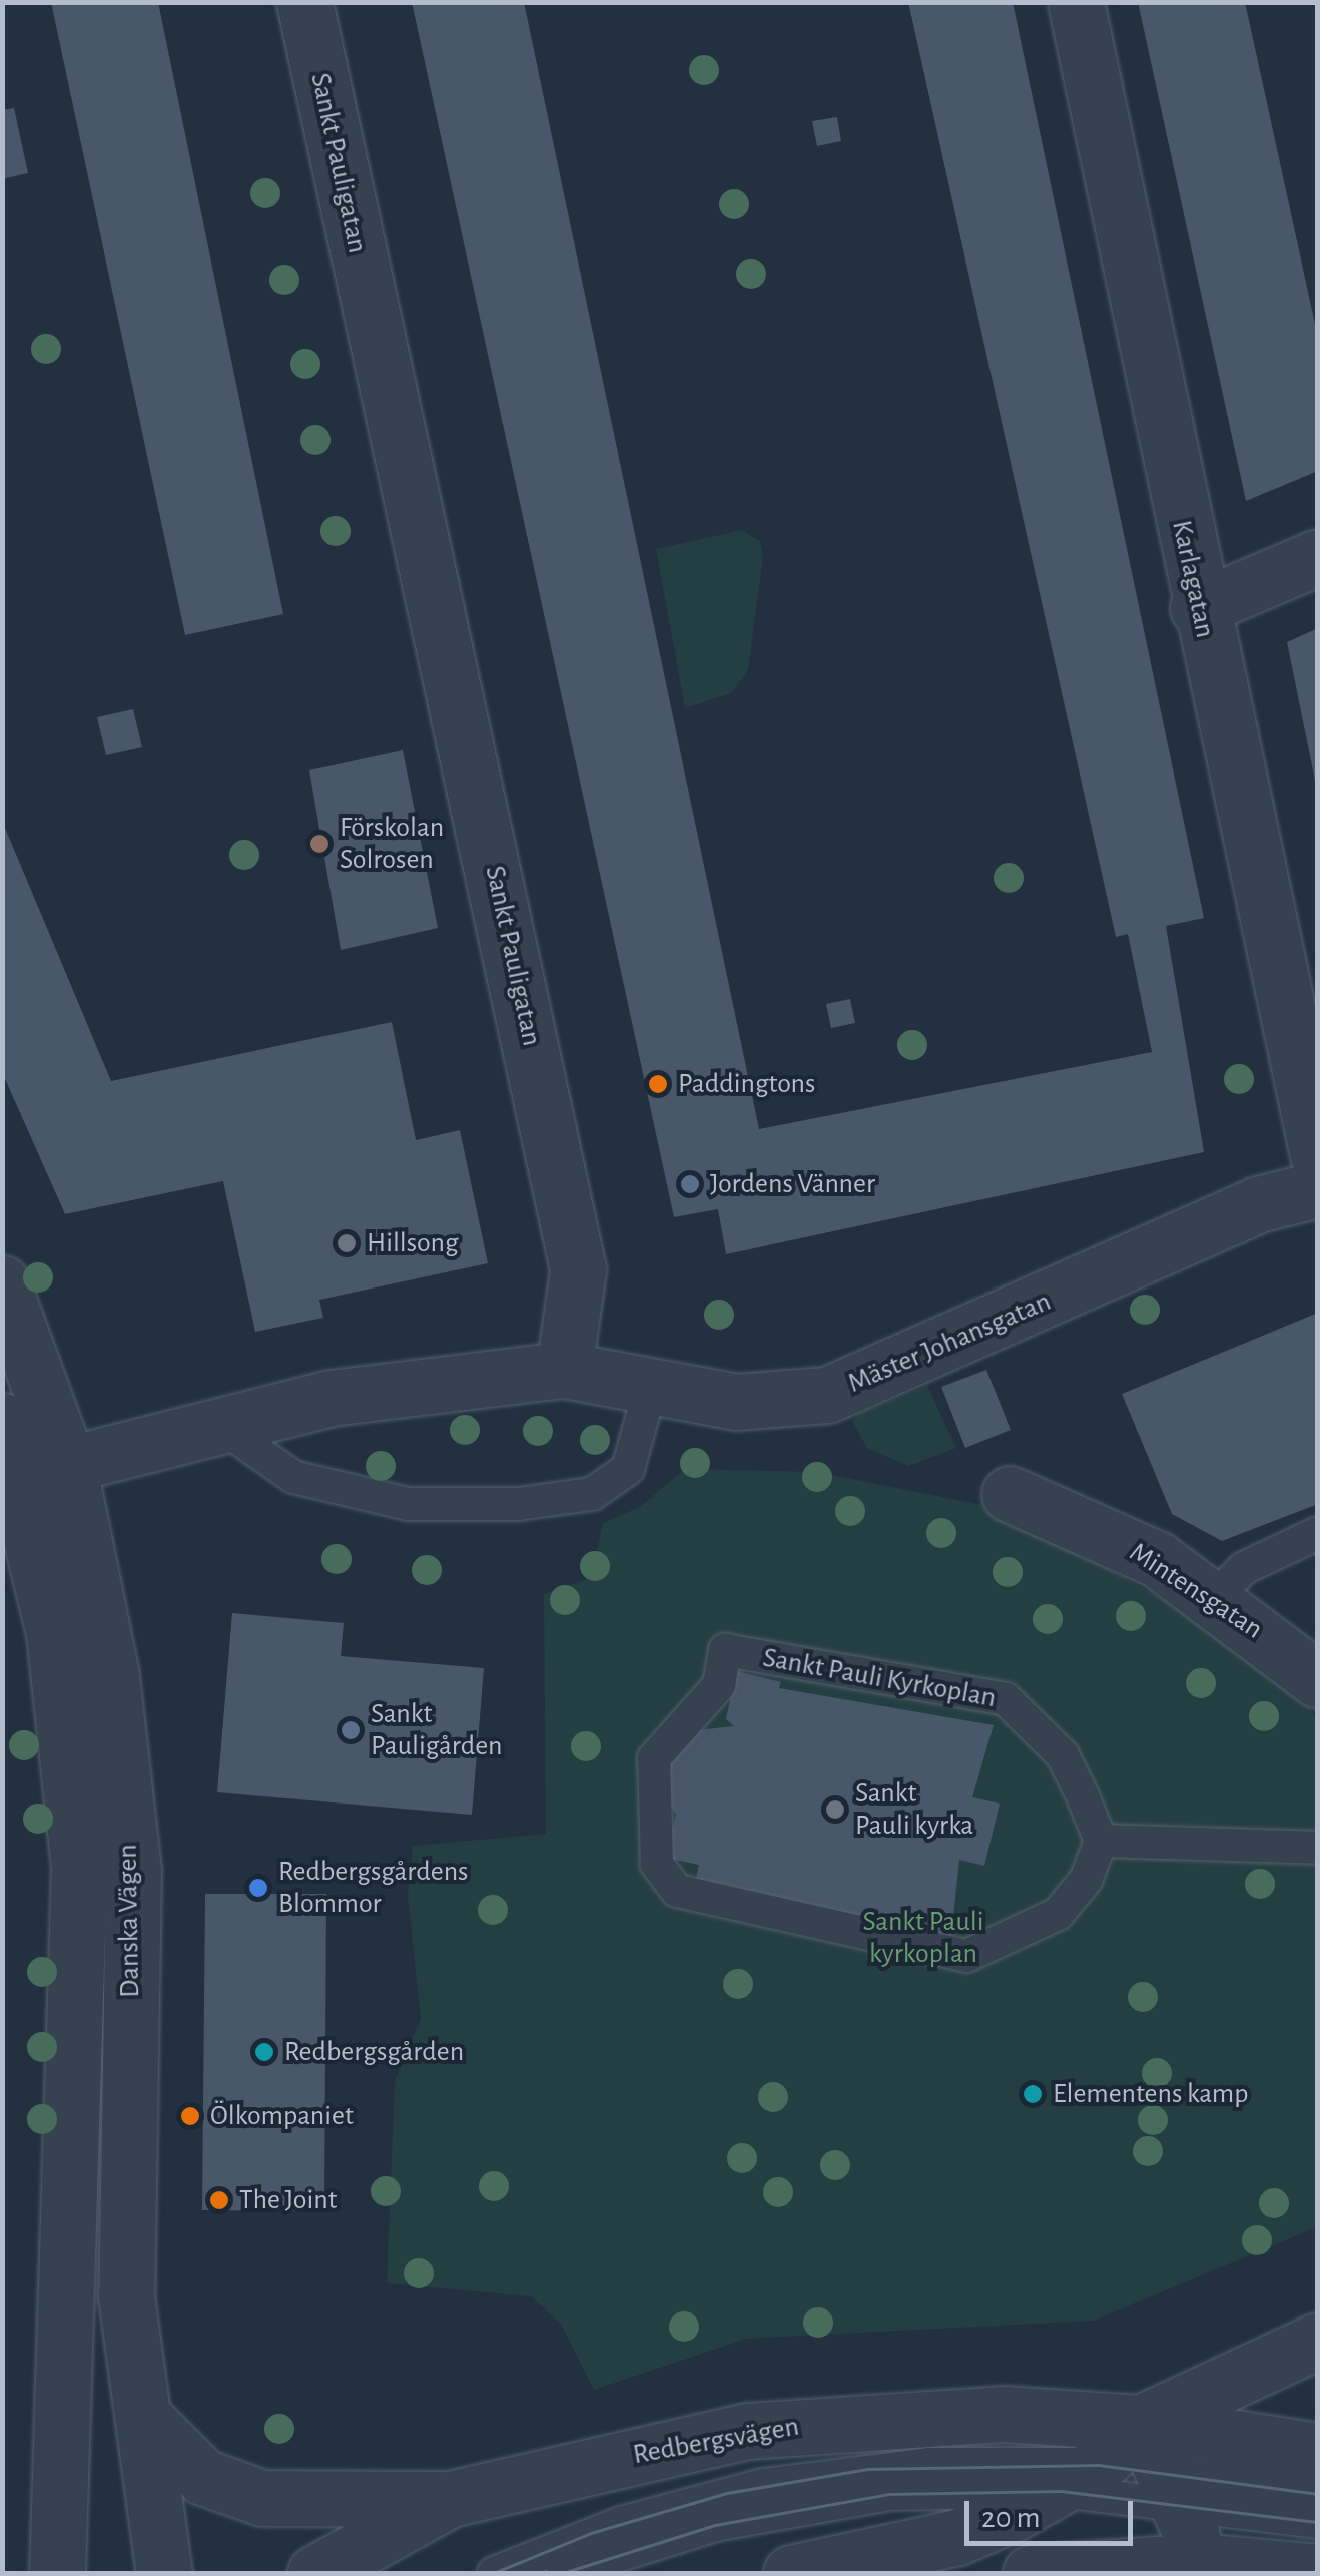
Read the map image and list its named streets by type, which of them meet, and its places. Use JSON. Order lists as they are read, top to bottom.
{
  "streets": {
    "street": [
      "Sankt Pauligatan",
      "Karlagatan",
      "Mäster Johansgatan",
      "Mintensgatan",
      "Danska Vägen",
      "Redbergsvägen"
    ],
    "lane": ["Sankt Pauli Kyrkoplan"]
  },
  "crossings": [
    ["Sankt Pauligatan", "Mäster Johansgatan"]
  ],
  "parks": ["Sankt Pauli kyrkoplan"],
  "places": [
    "Förskolan Solrosen",
    "Paddingtons",
    "Jordens Vänner",
    "Hillsong",
    "Sankt Pauligården",
    "Sankt Pauli kyrka",
    "Redbergsgårdens Blommor",
    "Redbergsgården",
    "Elementens kamp",
    "Ölkompaniet",
    "The Joint"
  ],
  "scale_bar": "20 m"
}
